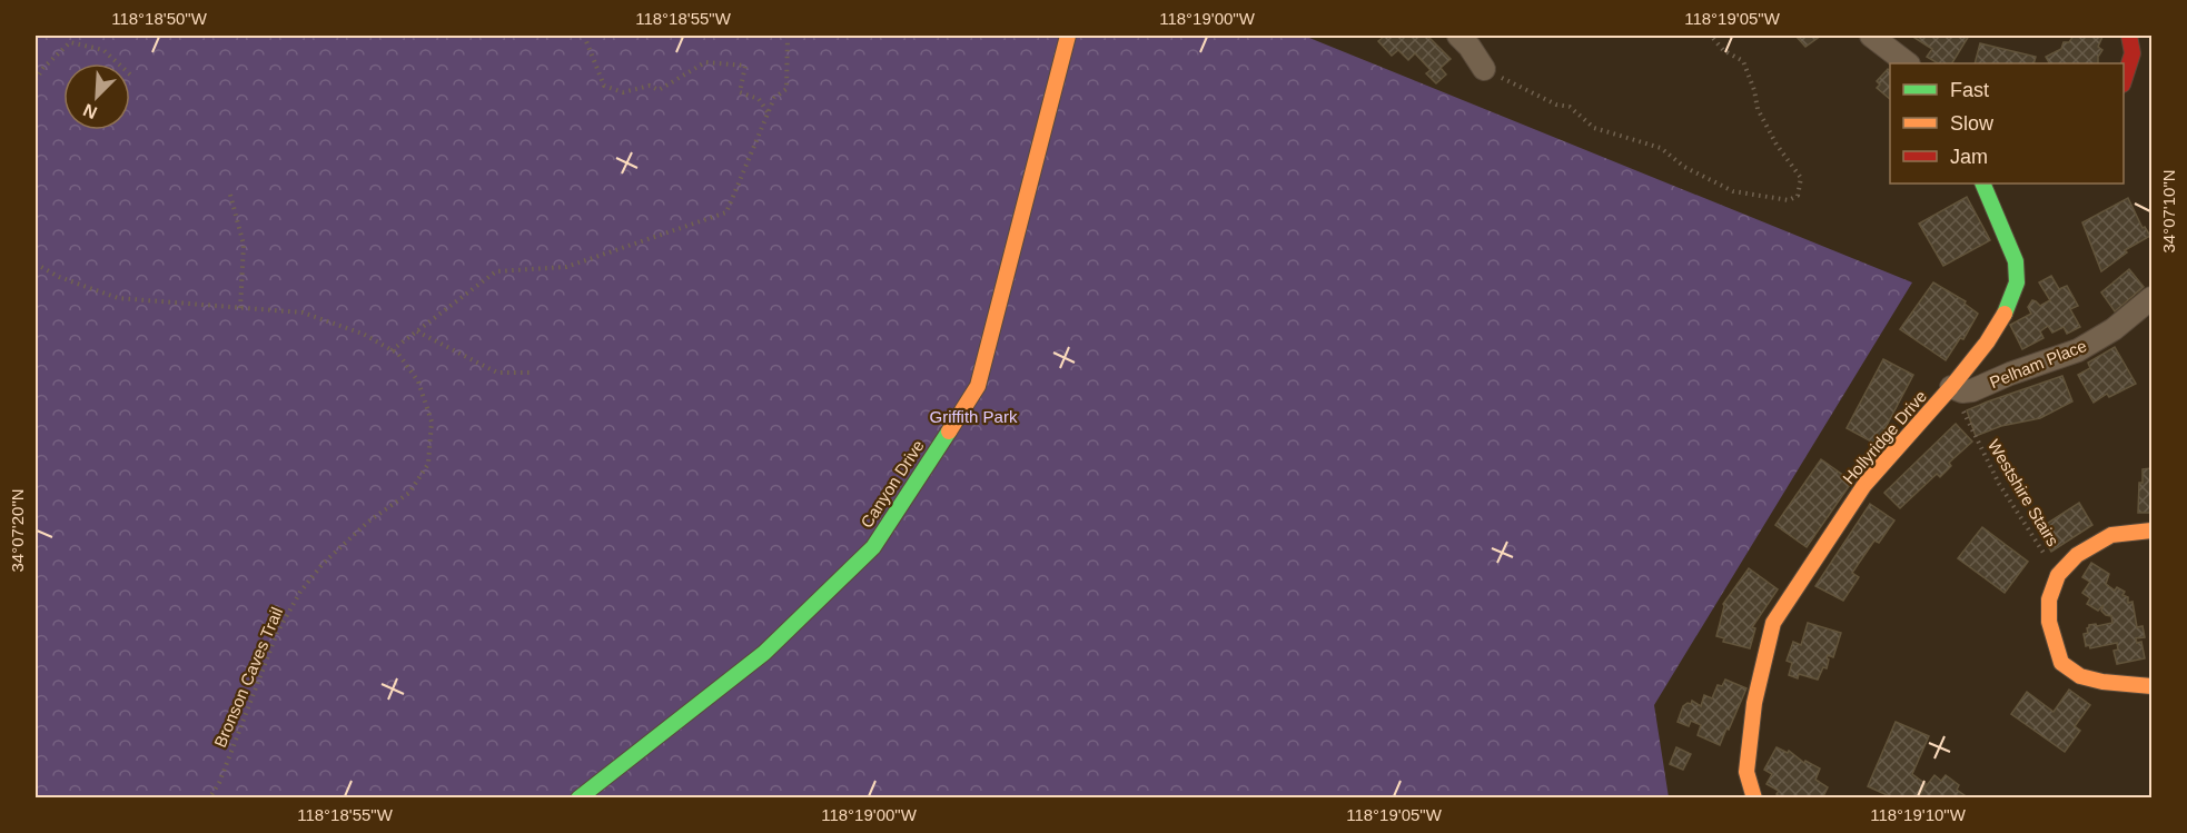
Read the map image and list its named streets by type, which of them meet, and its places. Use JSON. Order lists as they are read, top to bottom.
{
  "streets": {
    "street": ["Pelham Place", "Hollyridge Drive", "Canyon Drive"],
    "path": ["Westshire Stairs", "Bronson Caves Trail"]
  },
  "crossings": [
    ["Pelham Place", "Hollyridge Drive"],
    ["Pelham Place", "Westshire Stairs"],
    ["Hollyridge Drive", "Westshire Stairs"]
  ],
  "parks": ["Griffith Park"],
  "legend": ["Fast", "Slow", "Jam"],
  "north": "bottom left",
  "coordinates": [
    "118°18'50\"W",
    "118°18'55\"W",
    "118°19'00\"W",
    "118°19'05\"W",
    "34°07'10\"N",
    "34°07'20\"N",
    "118°19'10\"W"
  ]
}
